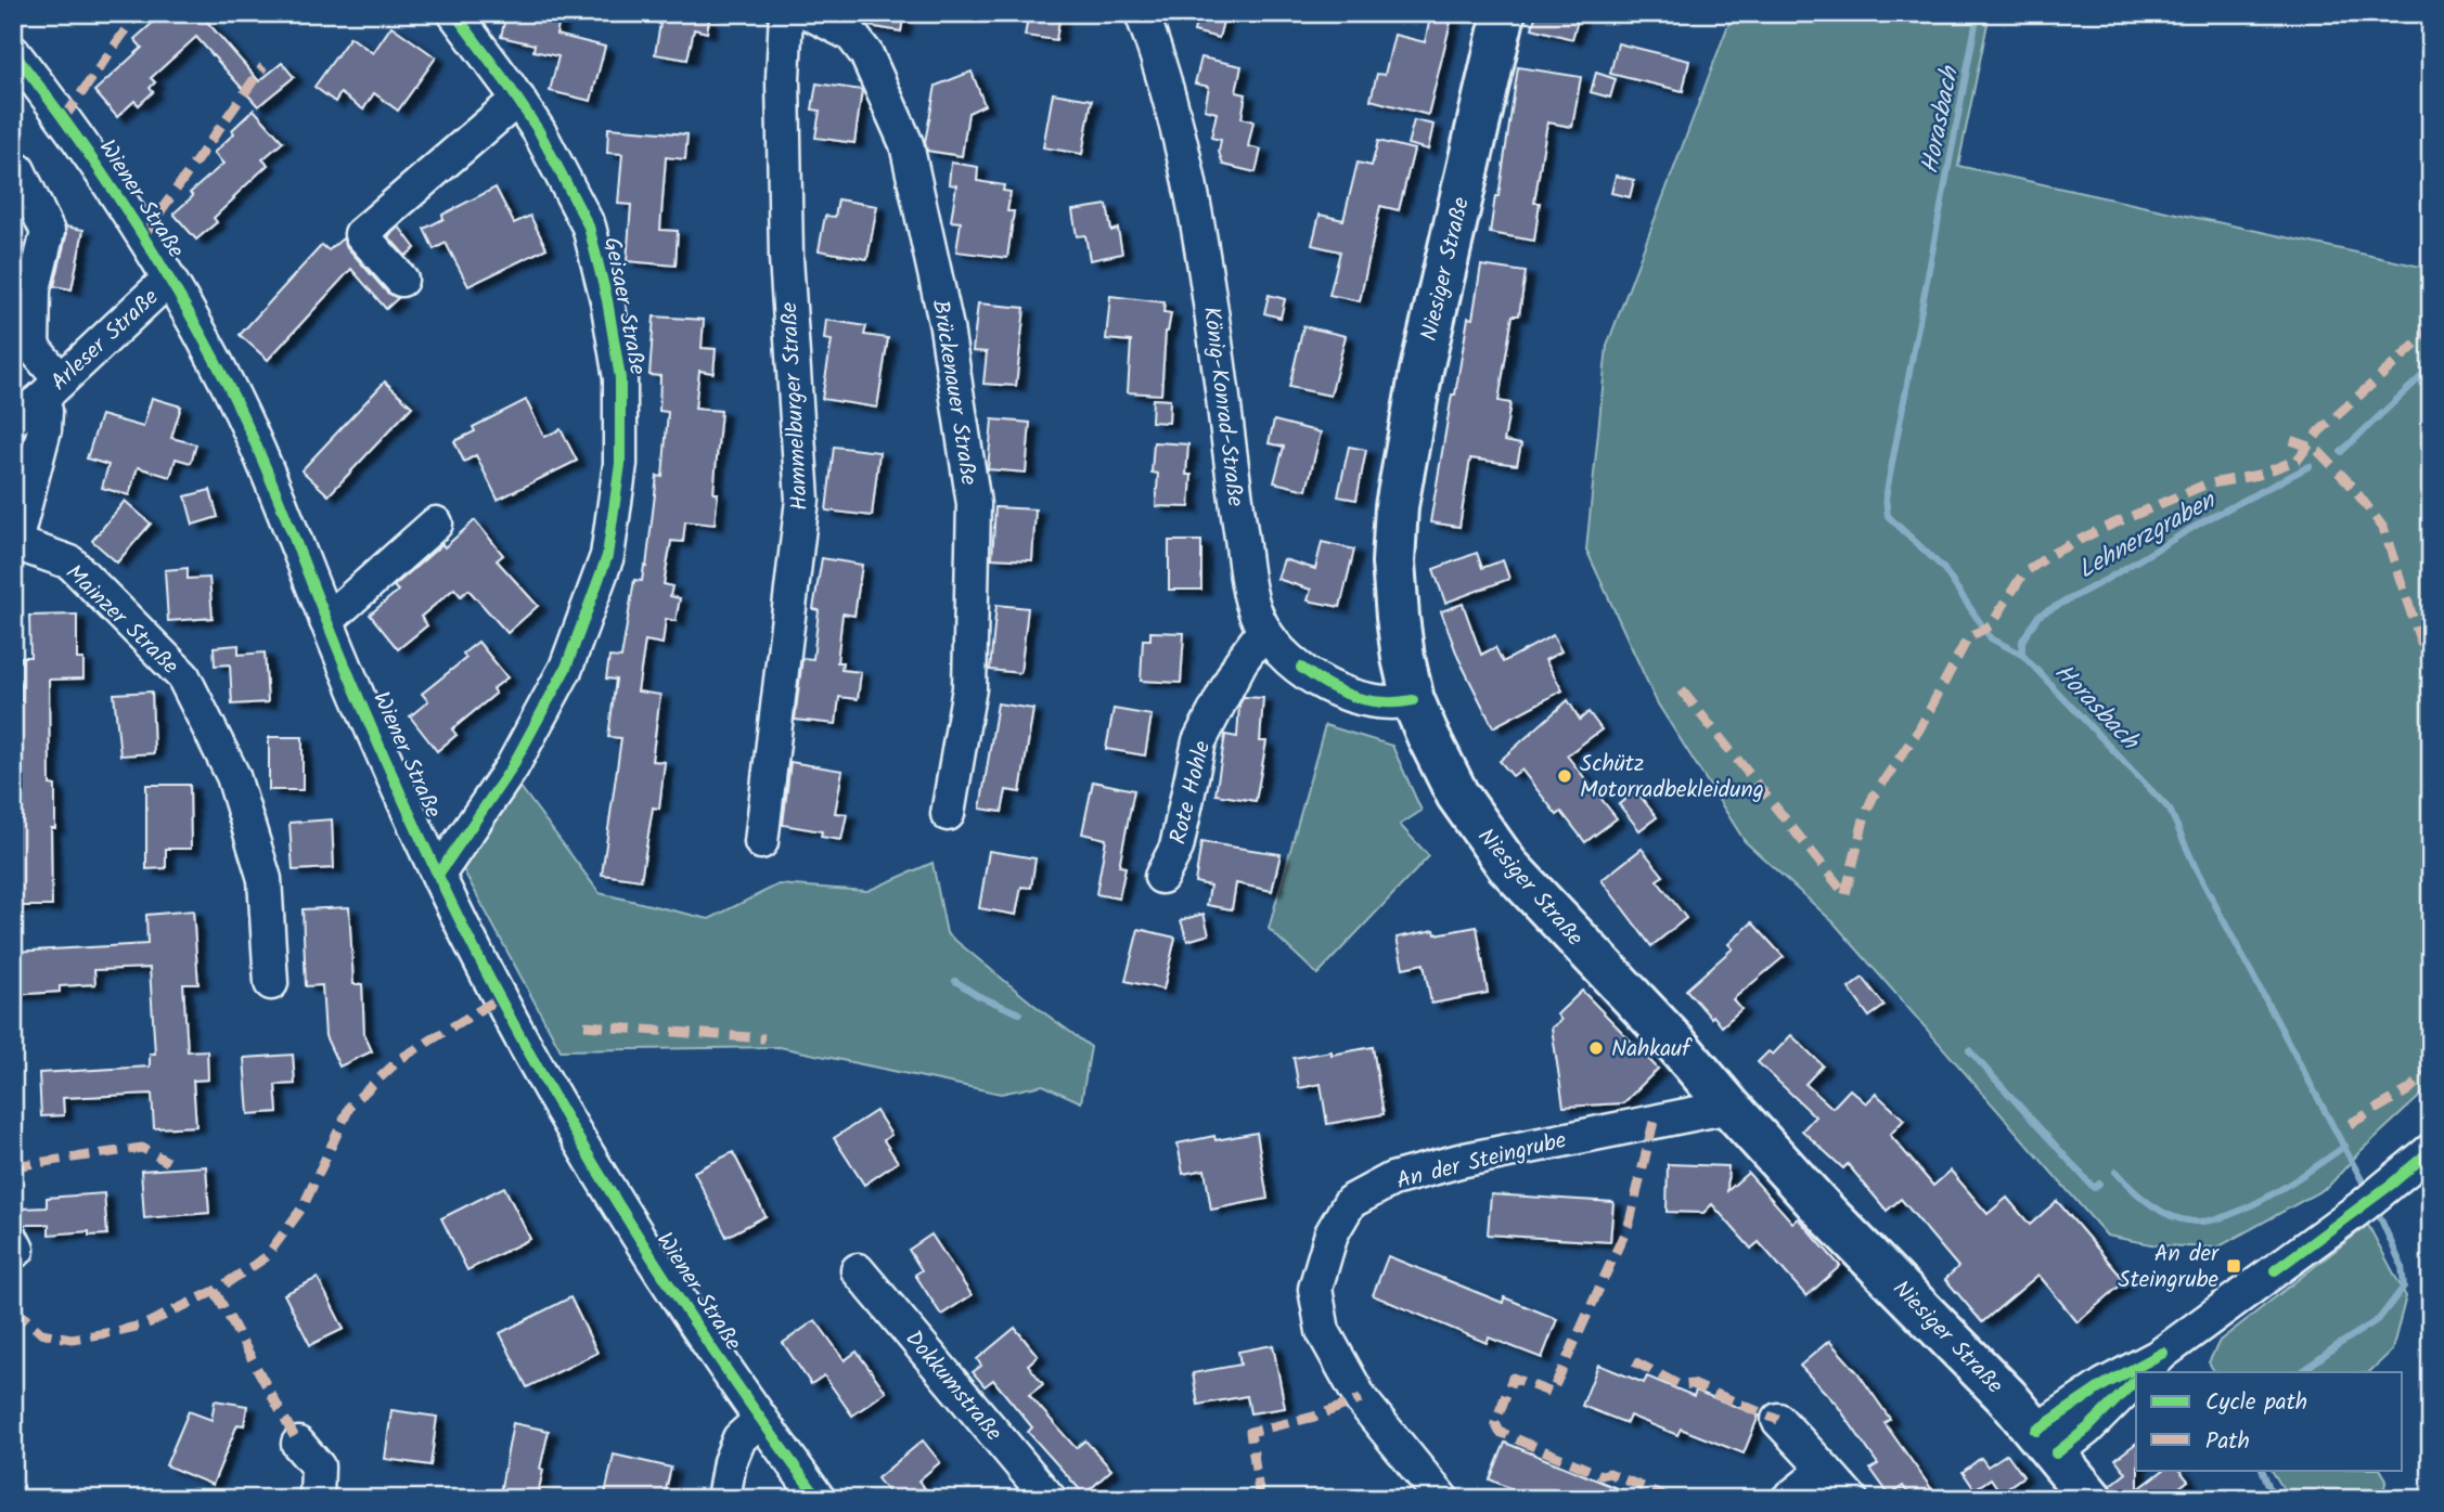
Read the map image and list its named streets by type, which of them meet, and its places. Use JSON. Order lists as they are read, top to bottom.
{
  "streets": {
    "main road": ["Niesiger Straße"],
    "street": [
      "Wiener Straße",
      "Geisaer Straße",
      "Arleser Straße",
      "Brückenauer Straße",
      "Hammelburger Straße",
      "König-Konrad-Straße",
      "Mainzer Straße",
      "Rote Hohle",
      "An der Steingrube",
      "Dokkumstraße"
    ]
  },
  "crossings": [
    ["Wiener Straße", "Geisaer Straße"],
    ["Wiener Straße", "Arleser Straße"],
    ["Niesiger Straße", "König-Konrad-Straße"],
    ["Niesiger Straße", "An der Steingrube"],
    ["Arleser Straße", "Mainzer Straße"],
    ["König-Konrad-Straße", "Rote Hohle"]
  ],
  "water": ["Horasbach", "Lehnerzgraben"],
  "places": {
    "other": ["Schütz Motorradbekleidung", "Nahkauf"],
    "transit": ["An der Steingrube"]
  },
  "legend": ["Cycle path", "Path"]
}
